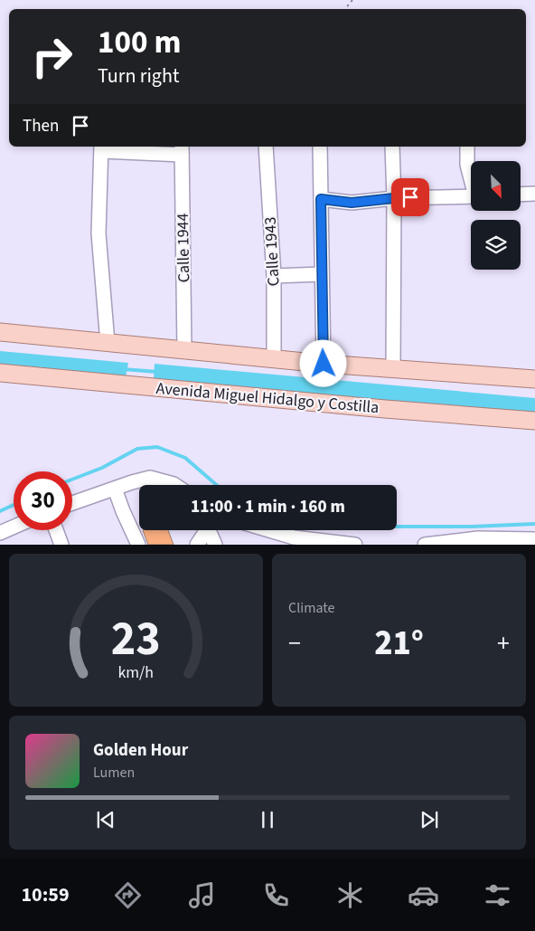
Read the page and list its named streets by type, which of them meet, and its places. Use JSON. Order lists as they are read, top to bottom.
{
  "streets": {
    "main road": ["Avenida Miguel Hidalgo y Costilla"],
    "street": ["Calle 1944", "Calle 1943"]
  },
  "north": "bottom right",
  "page": {
    "turn": ["100 m", "Turn right"],
    "then": "Then",
    "limit": "30",
    "trip": "11:00 · 1 min · 160 m",
    "tile": "Climate",
    "heat": ["−", "21°", "+"],
    "song": ["Golden Hour", "Lumen"],
    "tabs": "10:59",
    "gauge": ["23", "km/h"]
  }
}
